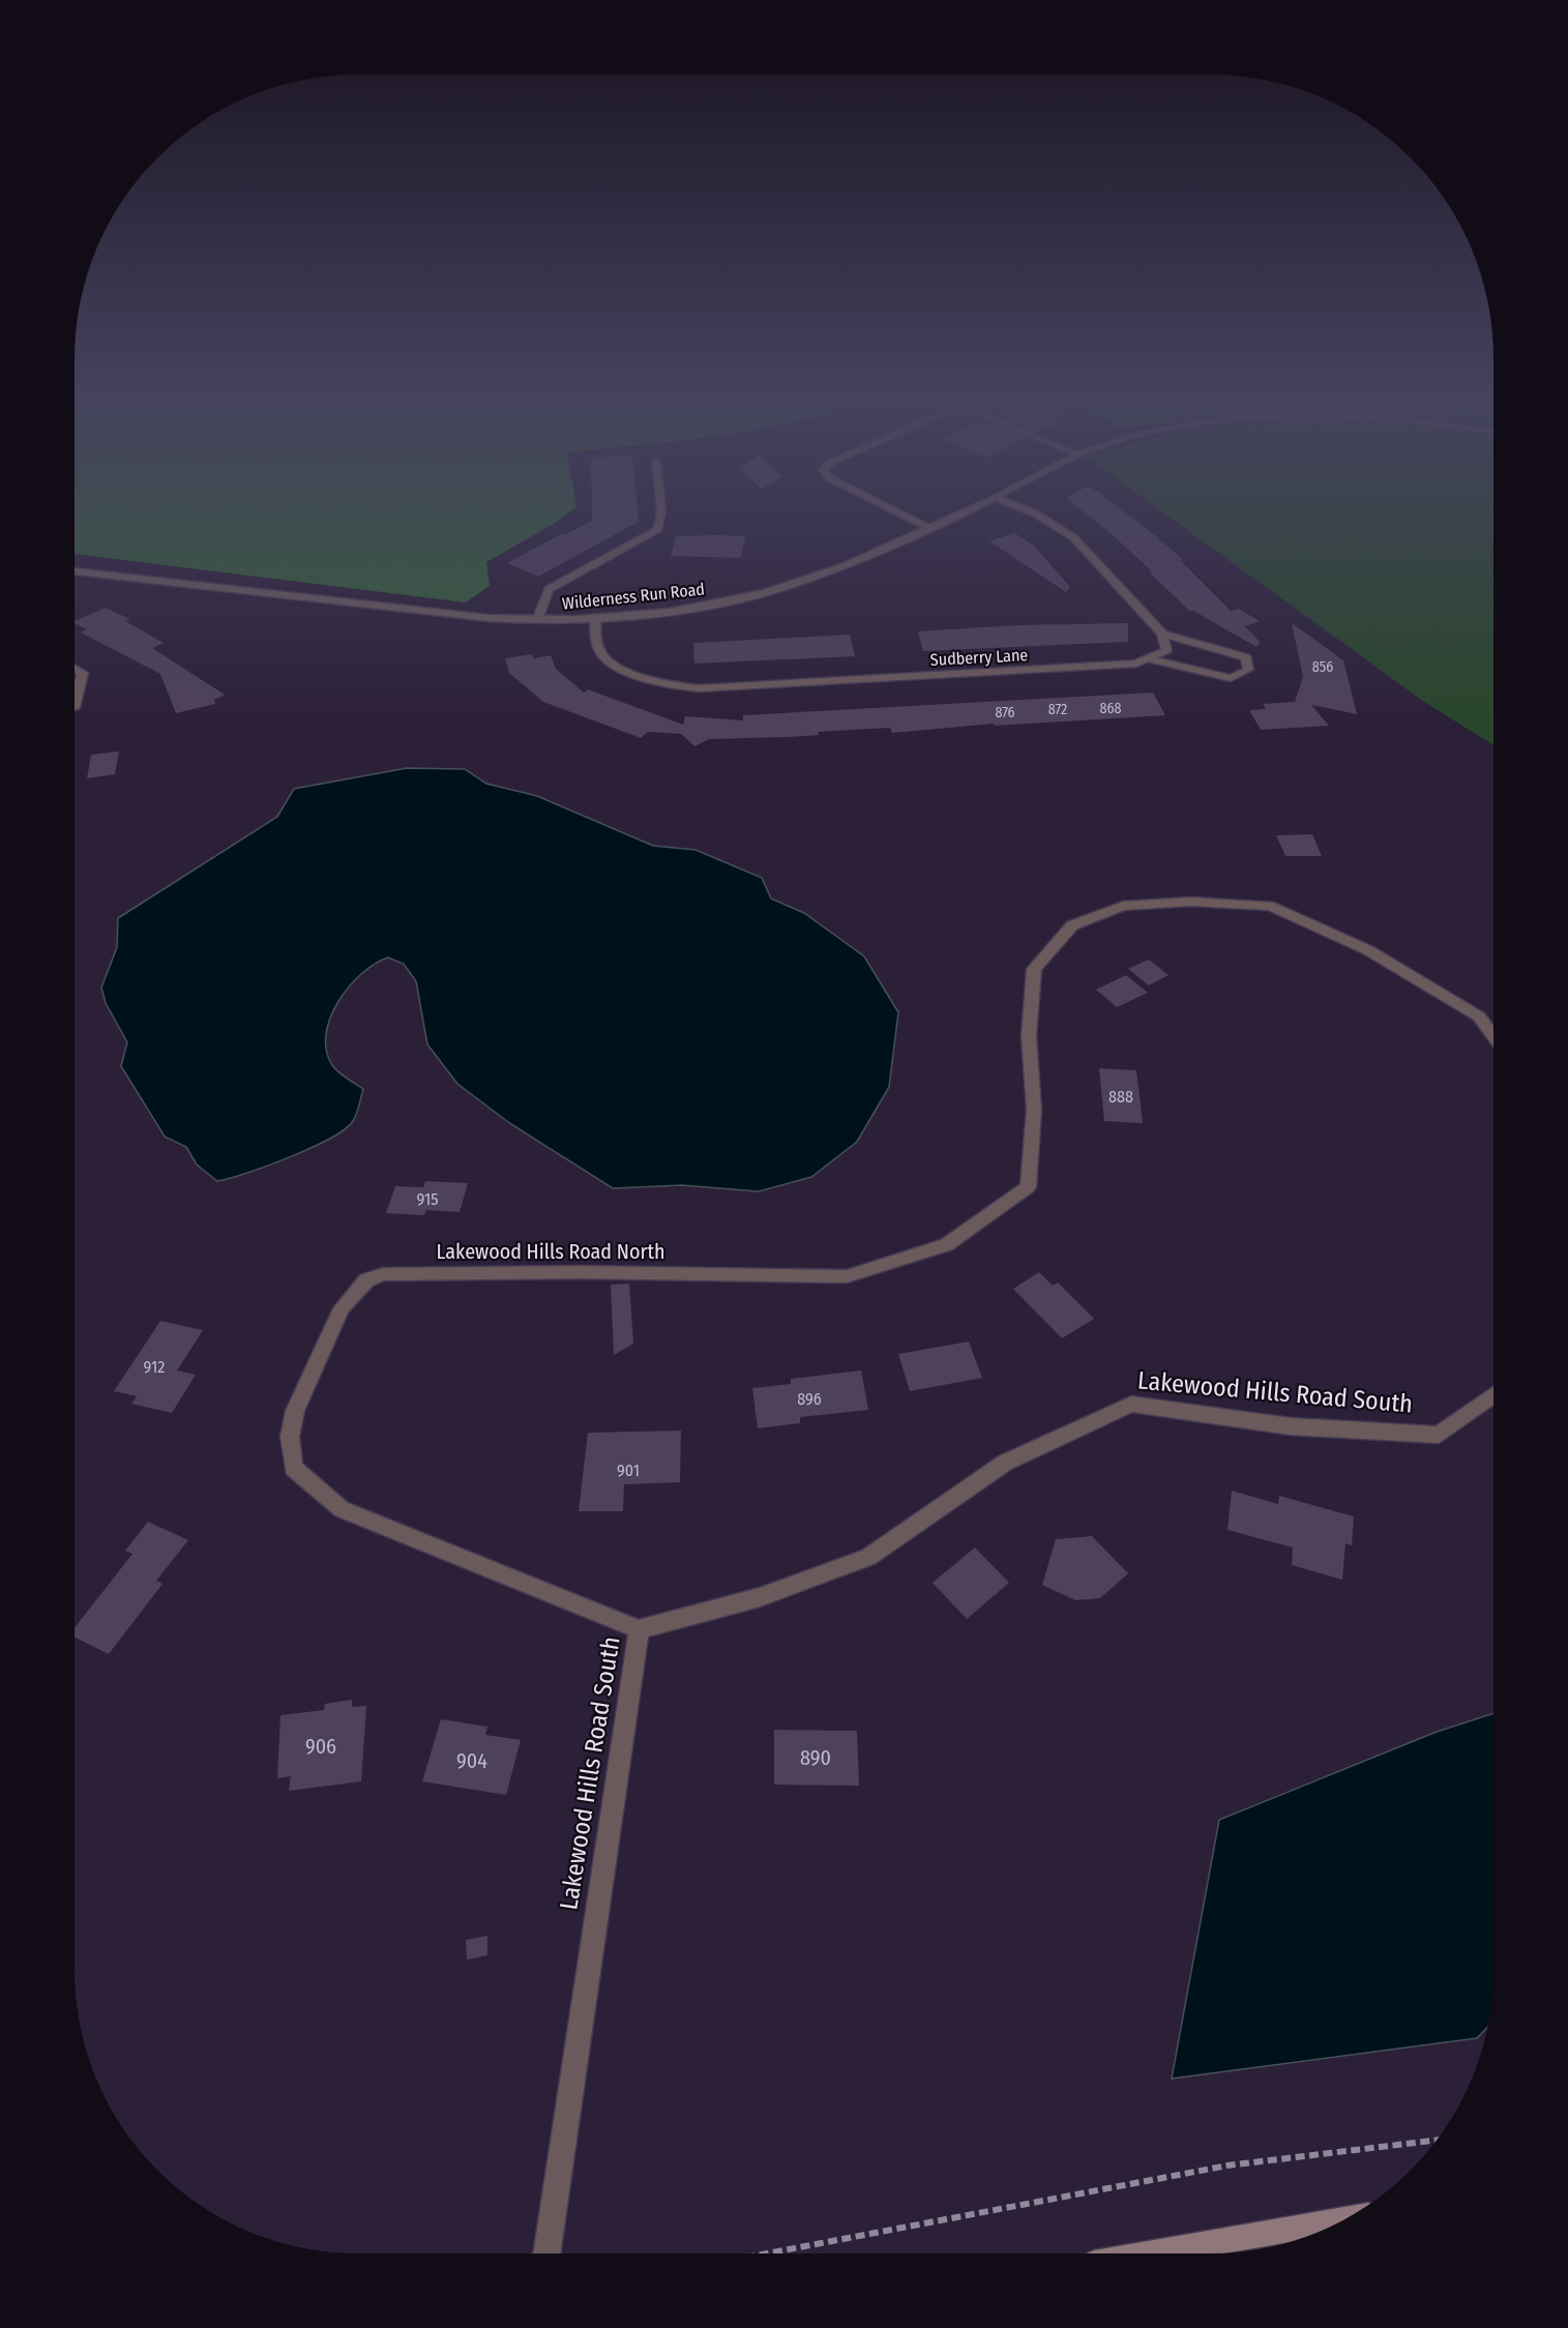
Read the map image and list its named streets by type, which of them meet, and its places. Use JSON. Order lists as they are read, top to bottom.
{
  "streets": {
    "street": [
      "Wilderness Run Road",
      "Sudberry Lane",
      "Lakewood Hills Road North",
      "Lakewood Hills Road South"
    ]
  },
  "crossings": [
    ["Wilderness Run Road", "Sudberry Lane"],
    ["Lakewood Hills Road North", "Lakewood Hills Road South"]
  ],
  "house_numbers": [
    "856",
    "868",
    "872",
    "876",
    "888",
    "915",
    "912",
    "896",
    "901",
    "906",
    "890",
    "904"
  ]
}
